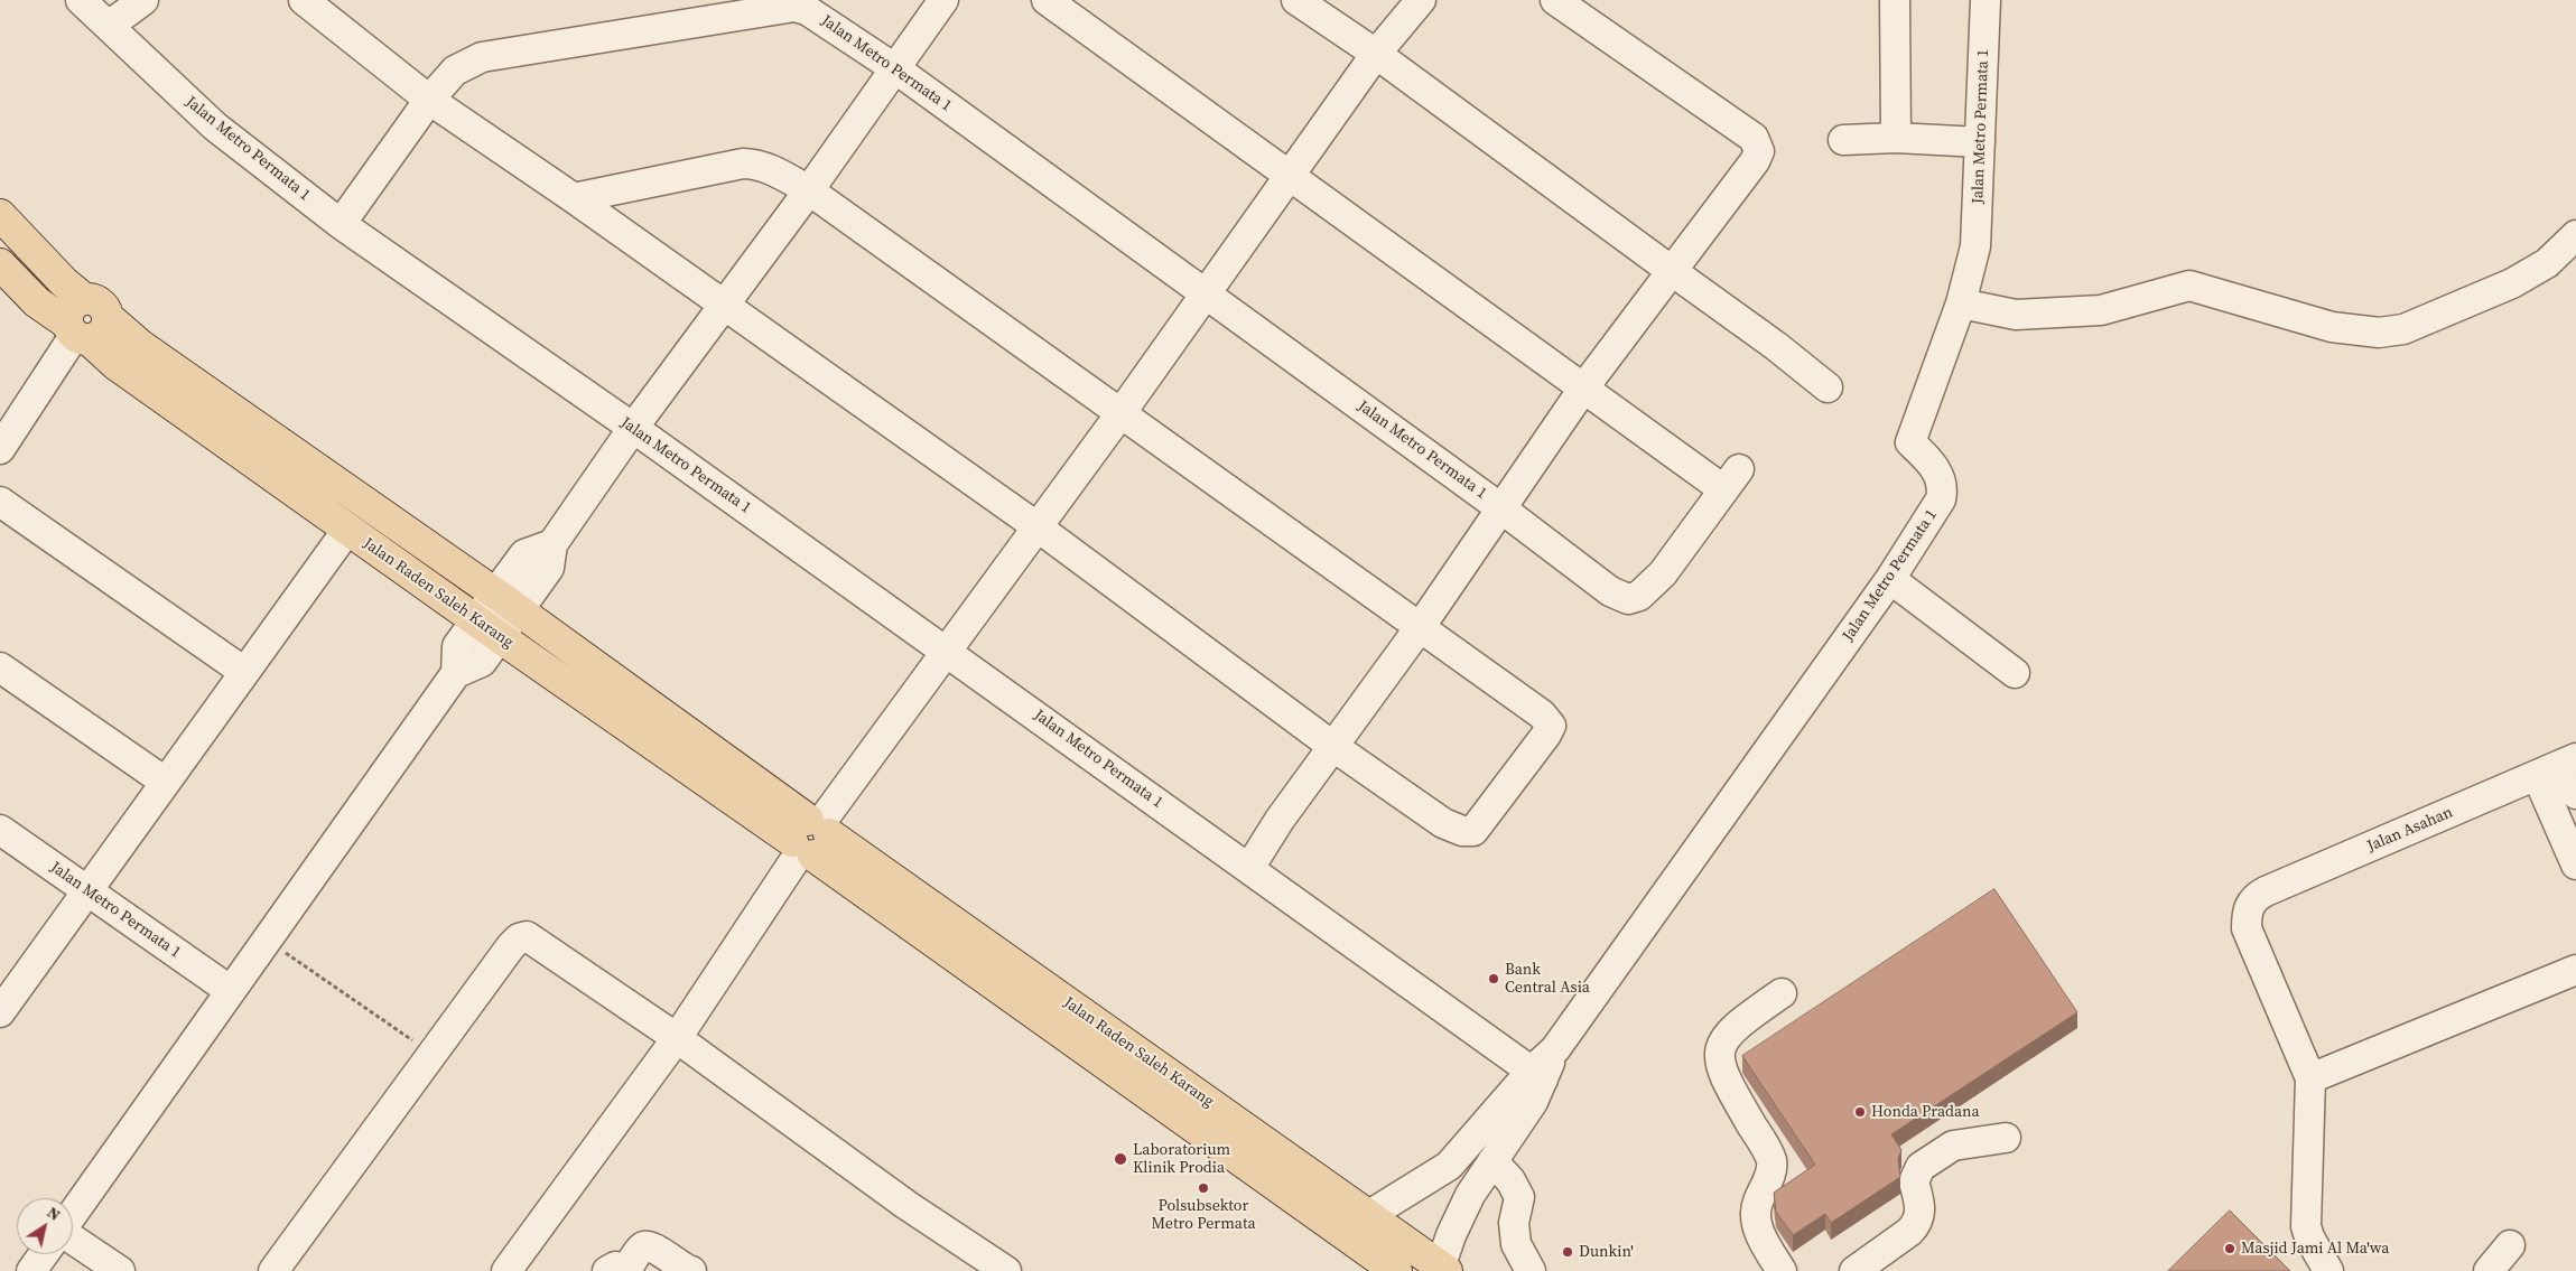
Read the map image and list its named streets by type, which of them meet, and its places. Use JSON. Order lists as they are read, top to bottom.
{
  "streets": {
    "main road": ["Jalan Raden Saleh Karang"],
    "street": ["Jalan Metro Permata 1", "Jalan Asahan"]
  },
  "crossings": [
    ["Jalan Metro Permata 1", "Jalan Raden Saleh Karang"]
  ],
  "places": [
    "Bank Central Asia",
    "Honda Pradana",
    "Laboratorium Klinik Prodia",
    "Polsubsektor Metro Permata",
    "Masjid Jami Al Ma'wa",
    "Dunkin'"
  ],
  "north": "top right"
}
